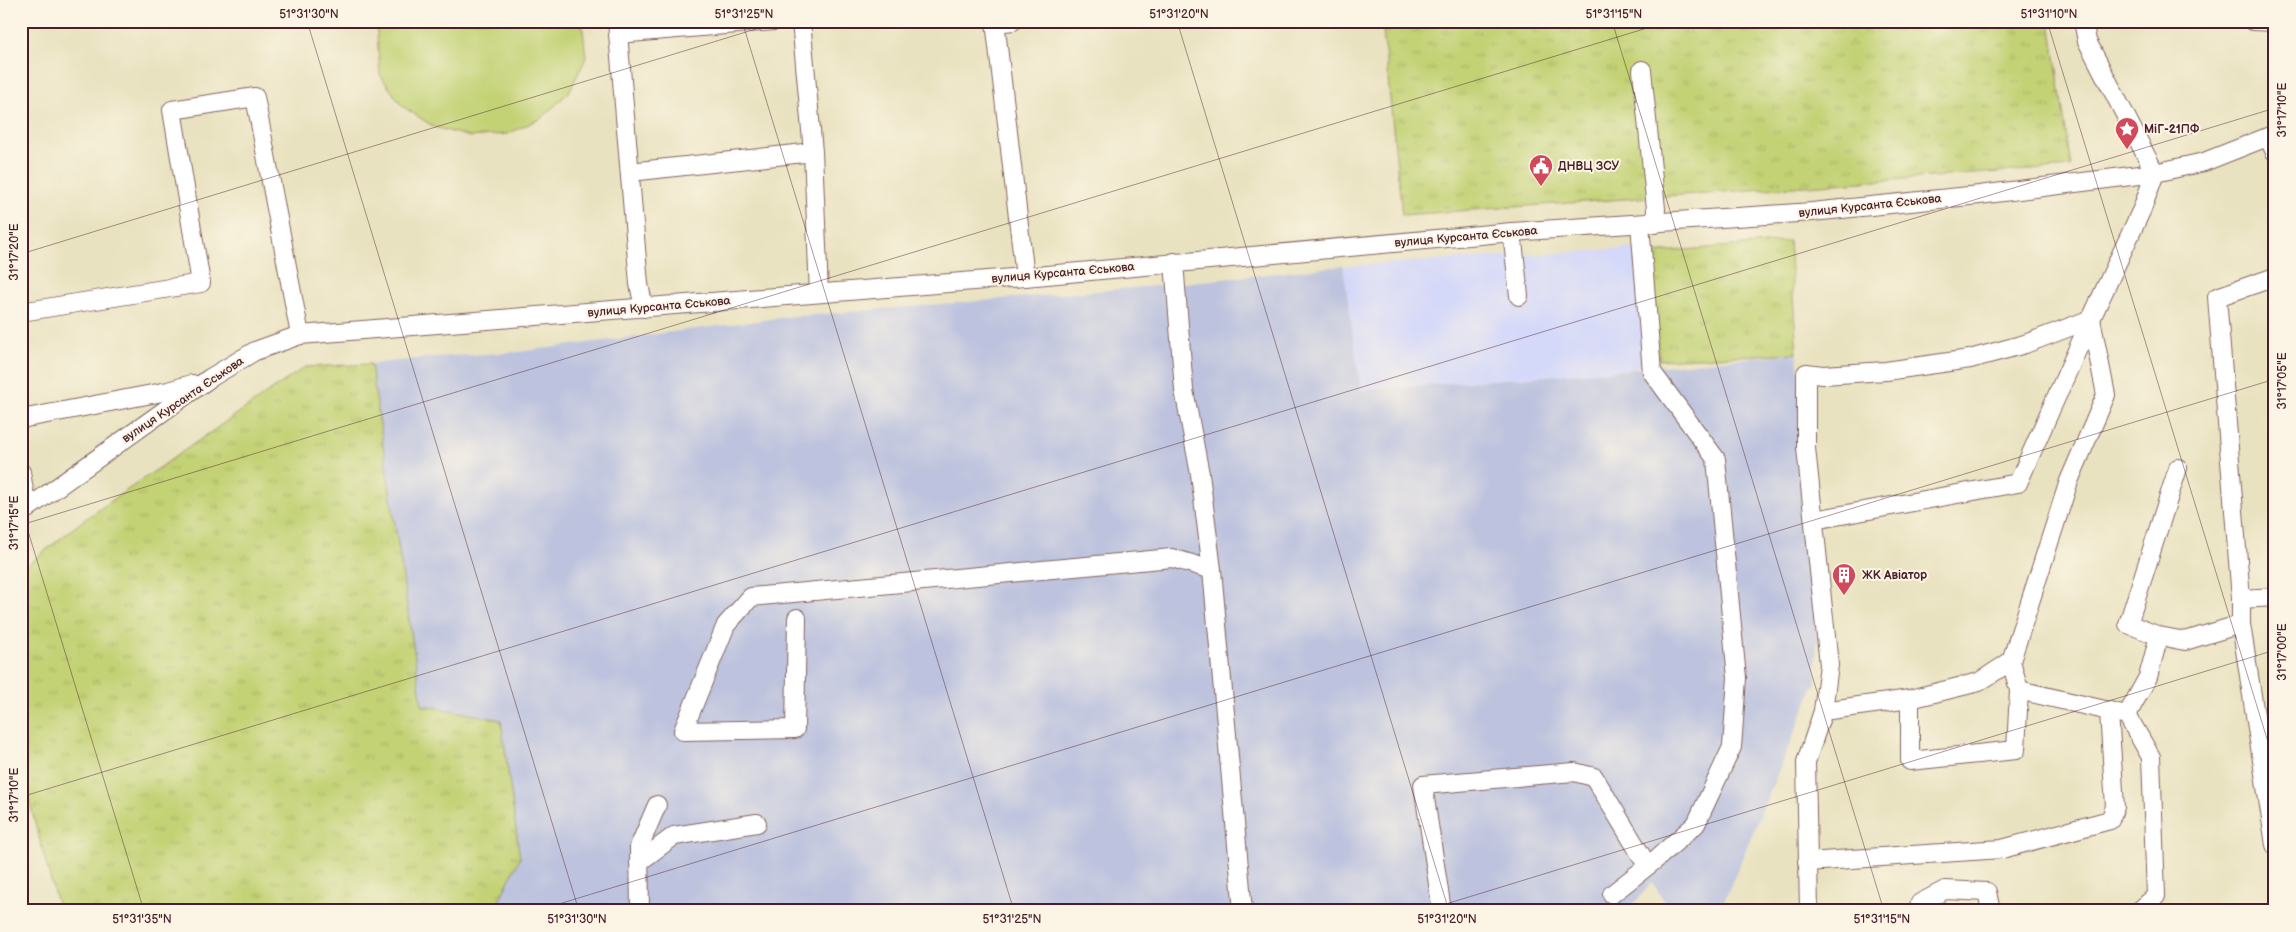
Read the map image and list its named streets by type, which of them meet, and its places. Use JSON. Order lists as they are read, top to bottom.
{
  "streets": {
    "street": ["вулиця Курсанта Єськова"]
  },
  "places": {
    "place": ["МіГ-21ПФ"],
    "public building": ["ДНВЦ ЗСУ"],
    "building": ["ЖК Авіатор"]
  },
  "coordinates": [
    "51°31'30\"N",
    "51°31'25\"N",
    "51°31'20\"N",
    "51°31'15\"N",
    "51°31'10\"N",
    "31°17'10\"E",
    "31°17'20\"E",
    "31°17'05\"E",
    "31°17'15\"E",
    "31°17'00\"E",
    "51°31'35\"N"
  ]
}
